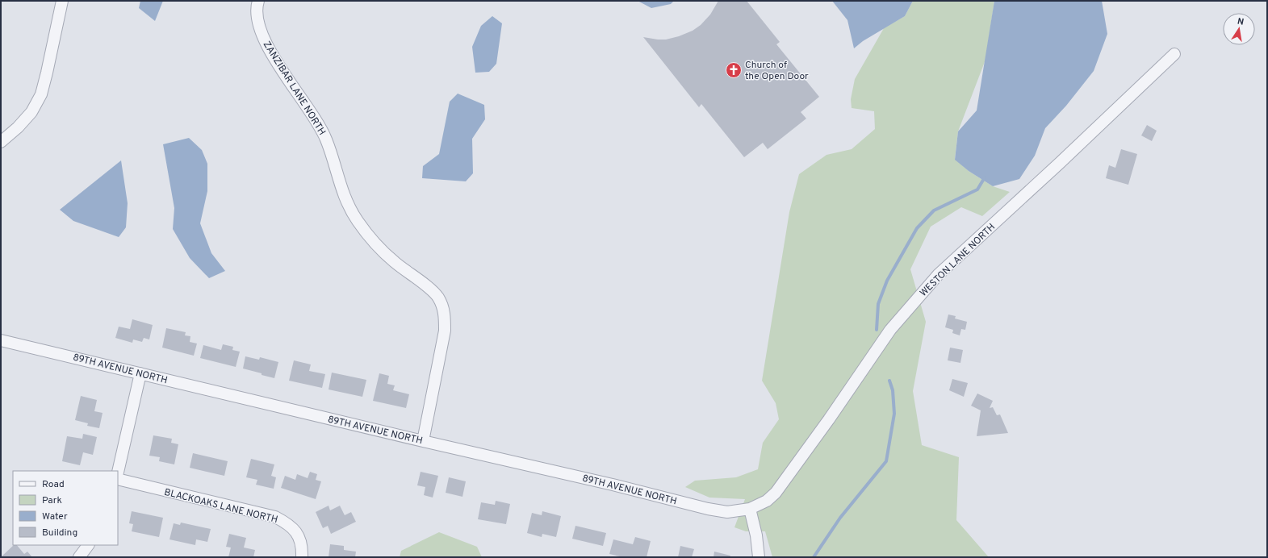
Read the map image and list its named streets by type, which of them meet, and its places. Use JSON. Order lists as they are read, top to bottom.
{
  "streets": {
    "street": [
      "ZANZIBAR LANE NORTH",
      "WESTON LANE NORTH",
      "89TH AVENUE NORTH",
      "BLACKOAKS LANE NORTH"
    ]
  },
  "crossings": [
    ["ZANZIBAR LANE NORTH", "89TH AVENUE NORTH"],
    ["WESTON LANE NORTH", "89TH AVENUE NORTH"]
  ],
  "places": {
    "church": ["Church of the Open Door"]
  },
  "legend": [
    "Road",
    "Park",
    "Water",
    "Building"
  ],
  "north": "top"
}
